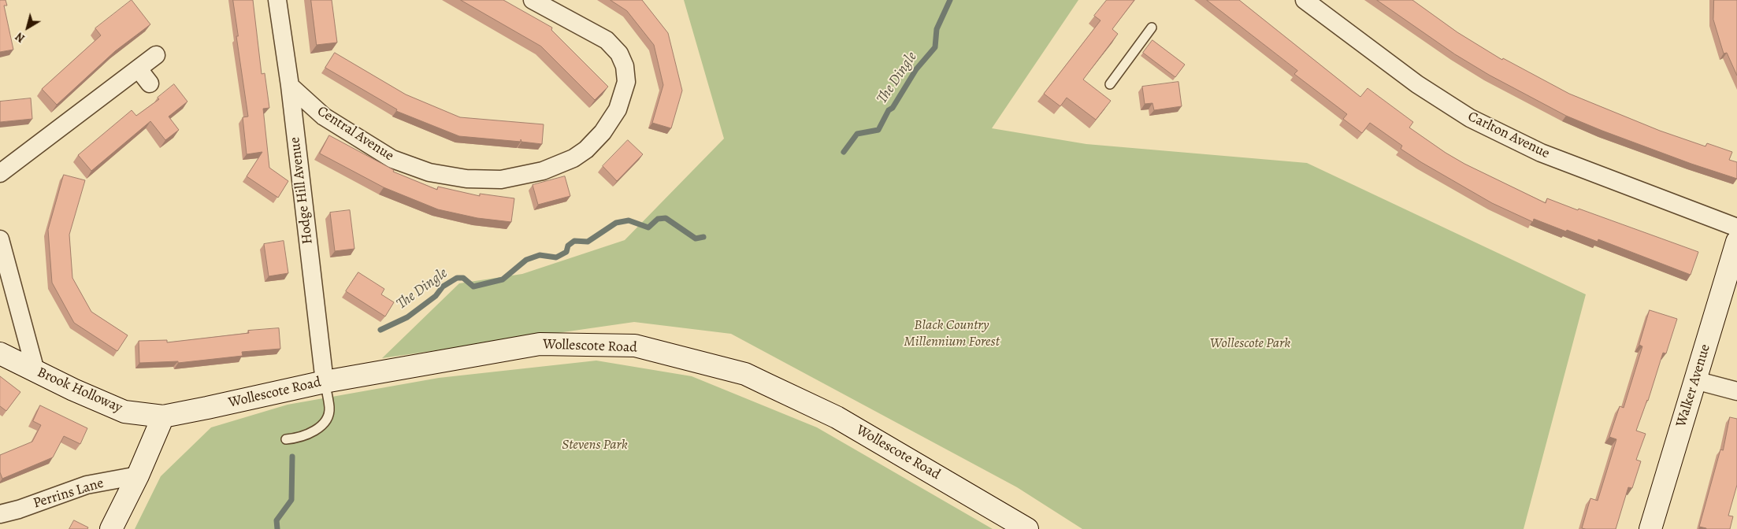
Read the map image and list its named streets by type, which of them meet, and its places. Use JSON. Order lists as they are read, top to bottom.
{
  "streets": {
    "street": [
      "Central Avenue",
      "Carlton Avenue",
      "Hodge Hill Avenue",
      "Wollescote Road",
      "Walker Avenue",
      "Brook Holloway",
      "Perrins Lane"
    ]
  },
  "crossings": [
    ["Central Avenue", "Hodge Hill Avenue"],
    ["Hodge Hill Avenue", "Wollescote Road"],
    ["Wollescote Road", "Brook Holloway"]
  ],
  "water": ["The Dingle"],
  "parks": ["Black Country Millennium Forest", "Wollescote Park", "Stevens Park"],
  "north": "bottom left"
}
